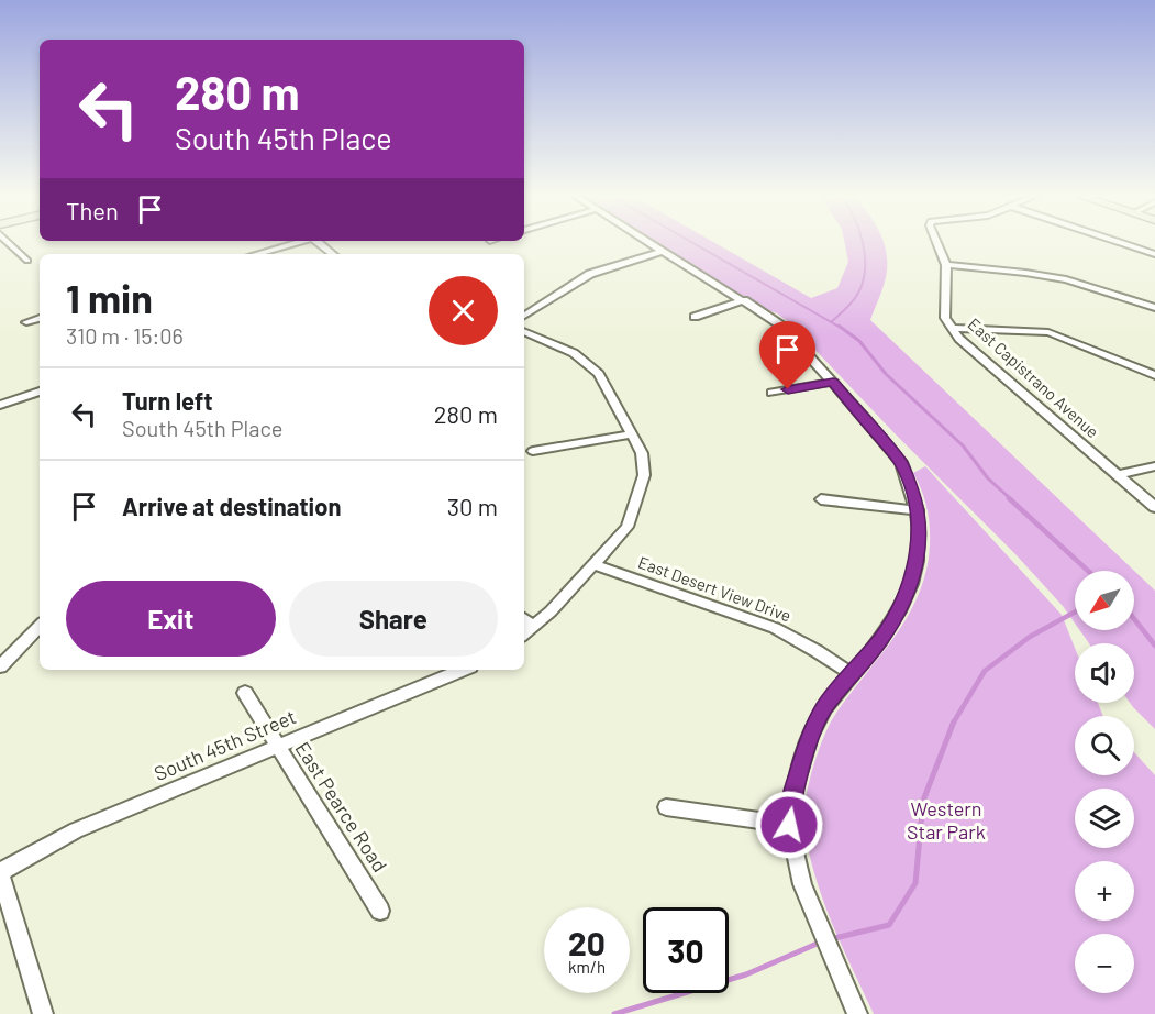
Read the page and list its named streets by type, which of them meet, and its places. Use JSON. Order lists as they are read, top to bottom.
{
  "streets": {
    "street": [
      "East Capistrano Avenue",
      "East Desert View Drive",
      "South 45th Street",
      "East Pearce Road"
    ]
  },
  "crossings": [
    ["South 45th Street", "East Pearce Road"]
  ],
  "parks": ["Western Star Park"],
  "north": "bottom left",
  "page": {
    "turn": ["280 m", "South 45th Place"],
    "then": "Then",
    "heading": ["1 min", "310 m · 15:06"],
    "list": [
      {
        "name": "Turn left",
        "note": "South 45th Place",
        "value": "280 m"
      },
      {
        "name": "Arrive at destination",
        "value": "30 m"
      }
    ],
    "buttons": ["Exit", "Share"],
    "map_buttons": ["+", "−"],
    "speed": "20 km/h",
    "limit": "30"
  }
}
